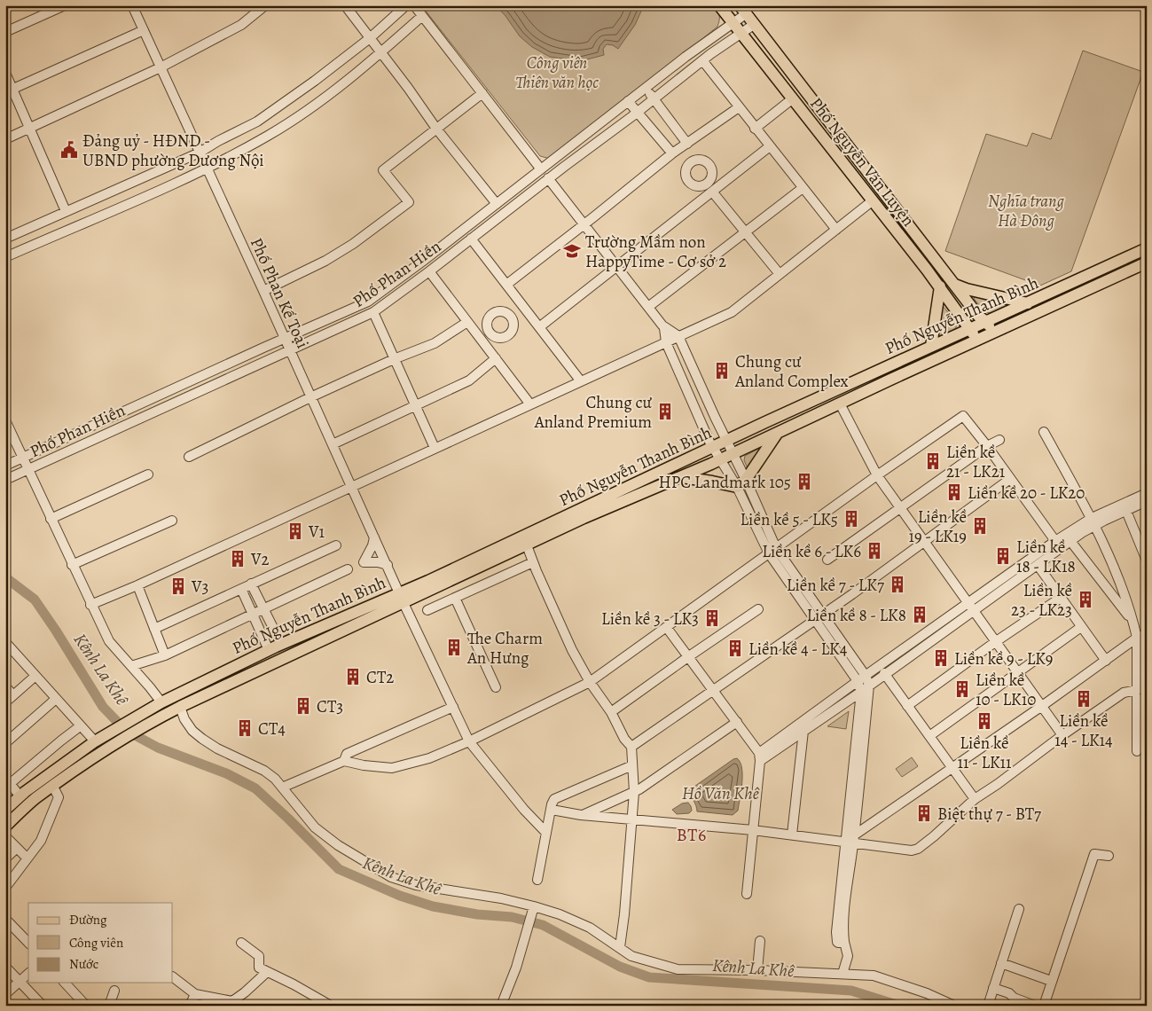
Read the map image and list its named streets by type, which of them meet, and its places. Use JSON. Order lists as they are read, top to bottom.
{
  "streets": {
    "main road": ["Phố Nguyễn Văn Luyện", "Phố Nguyễn Thanh Bình"],
    "street": ["Phố Phan Hiền", "Phố Phan Kế Toại"]
  },
  "crossings": [
    ["Phố Nguyễn Văn Luyện", "Phố Phan Hiền"],
    ["Phố Nguyễn Văn Luyện", "Phố Nguyễn Thanh Bình"],
    ["Phố Phan Hiền", "Phố Phan Kế Toại"],
    ["Phố Phan Kế Toại", "Phố Nguyễn Thanh Bình"]
  ],
  "districts": ["BT6"],
  "water": ["Kênh La Khê", "Hồ Văn Khê"],
  "parks": ["Công viên Thiên văn học", "Nghĩa trang Hà Đông"],
  "places": {
    "public building": ["Đảng uỷ - HĐND - UBND phường Dương Nội"],
    "school or university": ["Trường Mầm non HappyTime - Cơ sở 2"],
    "building": [
      "Chung cư Anland Complex",
      "Chung cư Anland Premium",
      "Liền kề 21 - LK21",
      "HPC Landmark 105",
      "Liền kề 20 - LK20",
      "Liền kề 5 - LK5",
      "Liền kề 19 - LK19",
      "V1",
      "Liền kề 6 - LK6",
      "Liền kề 18 - LK18",
      "V2",
      "Liền kề 7 - LK7",
      "V3",
      "Liền kề 23 - LK23",
      "Liền kề 8 - LK8",
      "Liền kề 3 - LK3",
      "The Charm An Hưng",
      "Liền kề 4 - LK4",
      "Liền kề 9 - LK9",
      "CT2",
      "Liền kề 10 - LK10",
      "Liền kề 14 - LK14",
      "CT3",
      "Liền kề 11 - LK11",
      "CT4",
      "Biệt thự 7 - BT7"
    ]
  },
  "legend": ["Đường", "Công viên", "Nước"]
}
